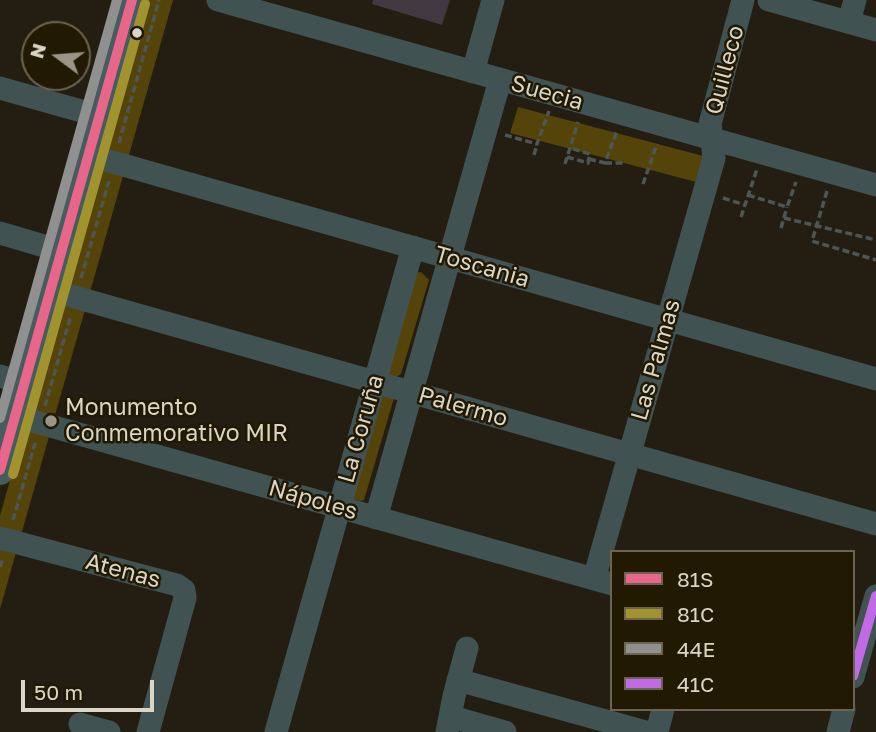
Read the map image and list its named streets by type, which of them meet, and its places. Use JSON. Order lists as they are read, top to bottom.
{
  "streets": {
    "street": [
      "Quilleco",
      "Suecia",
      "Toscania",
      "Las Palmas",
      "Palermo",
      "La Coruña",
      "Nápoles",
      "Atenas"
    ]
  },
  "crossings": [
    ["Quilleco", "Suecia"],
    ["Quilleco", "Las Palmas"],
    ["Suecia", "Las Palmas"],
    ["Suecia", "La Coruña"],
    ["Toscania", "Las Palmas"],
    ["Toscania", "La Coruña"],
    ["Las Palmas", "Palermo"],
    ["Las Palmas", "Nápoles"],
    ["Palermo", "La Coruña"],
    ["La Coruña", "Nápoles"]
  ],
  "places": ["Monumento Conmemorativo MIR"],
  "lines": [
    "transit line 81S",
    "transit line 44E",
    "transit line 81C",
    "transit line 41C"
  ],
  "legend": [
    "81S",
    "81C",
    "44E",
    "41C"
  ],
  "scale_bar": "50 m",
  "north": "left"
}
